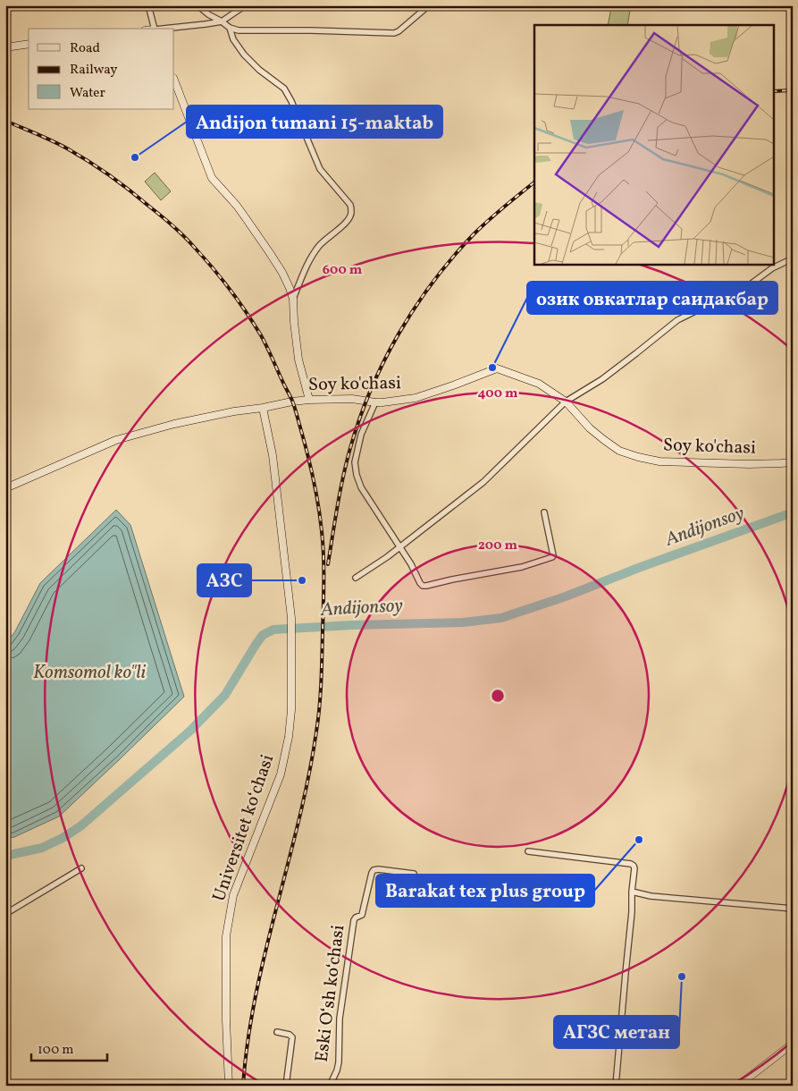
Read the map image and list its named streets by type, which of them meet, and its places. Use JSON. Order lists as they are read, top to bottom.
{
  "streets": {
    "main road": ["Soy ko'chasi", "Universitet kо‘chasi"],
    "street": ["Eski Oʻsh koʻchasi"]
  },
  "crossings": [
    ["Soy ko'chasi", "Universitet kо‘chasi"]
  ],
  "water": ["Andijonsoy", "Komsomol ko\"li"],
  "places": [
    "Andijon tumani 15-maktab",
    "озик овкатлар саидакбар",
    "АЗС",
    "Barakat tex plus group",
    "АГЗС метан"
  ],
  "legend": ["Road", "Railway", "Water"],
  "scale_bar": "100 m",
  "rings": ["600 m", "400 m", "200 m"]
}
